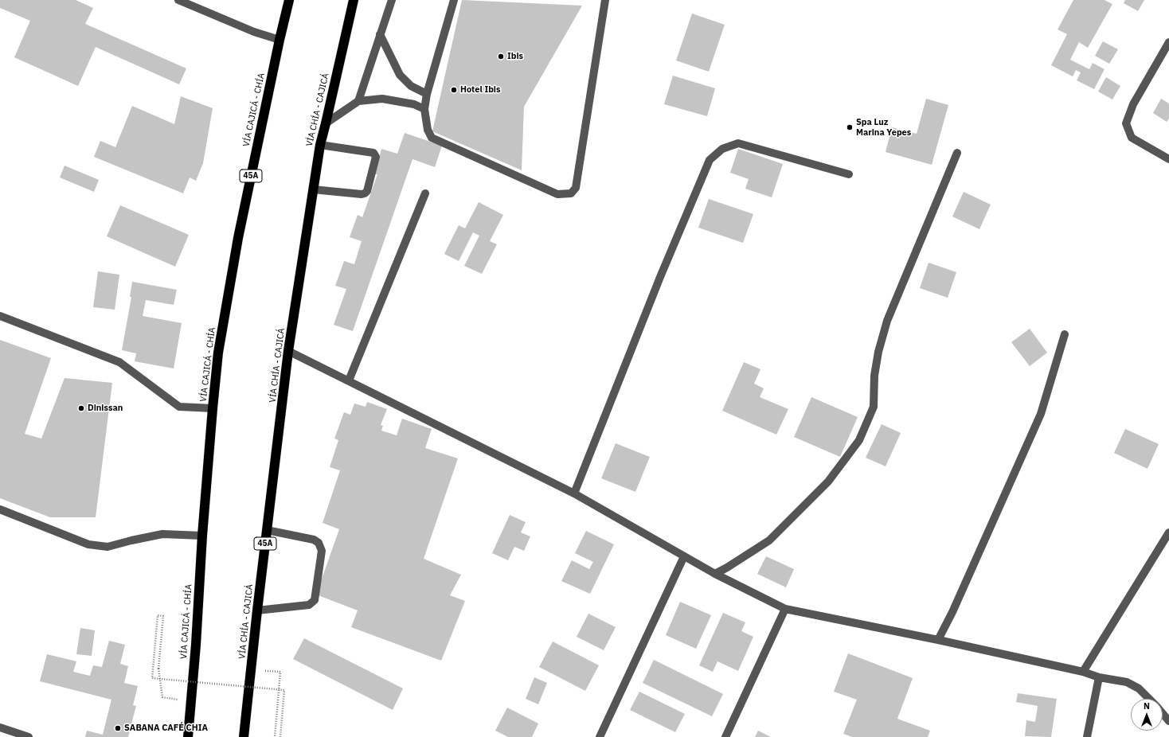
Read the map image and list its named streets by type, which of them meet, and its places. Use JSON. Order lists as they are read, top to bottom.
{
  "streets": {
    "highway": ["VÍA CAJICÁ - CHÍA", "VÍA CHÍA - CAJICÁ", "45A"]
  },
  "places": [
    "Ibis",
    "Hotel Ibis",
    "Spa Luz Marina Yepes",
    "Dinissan",
    "SABANA CAFÉ CHIA"
  ],
  "north": "top"
}
